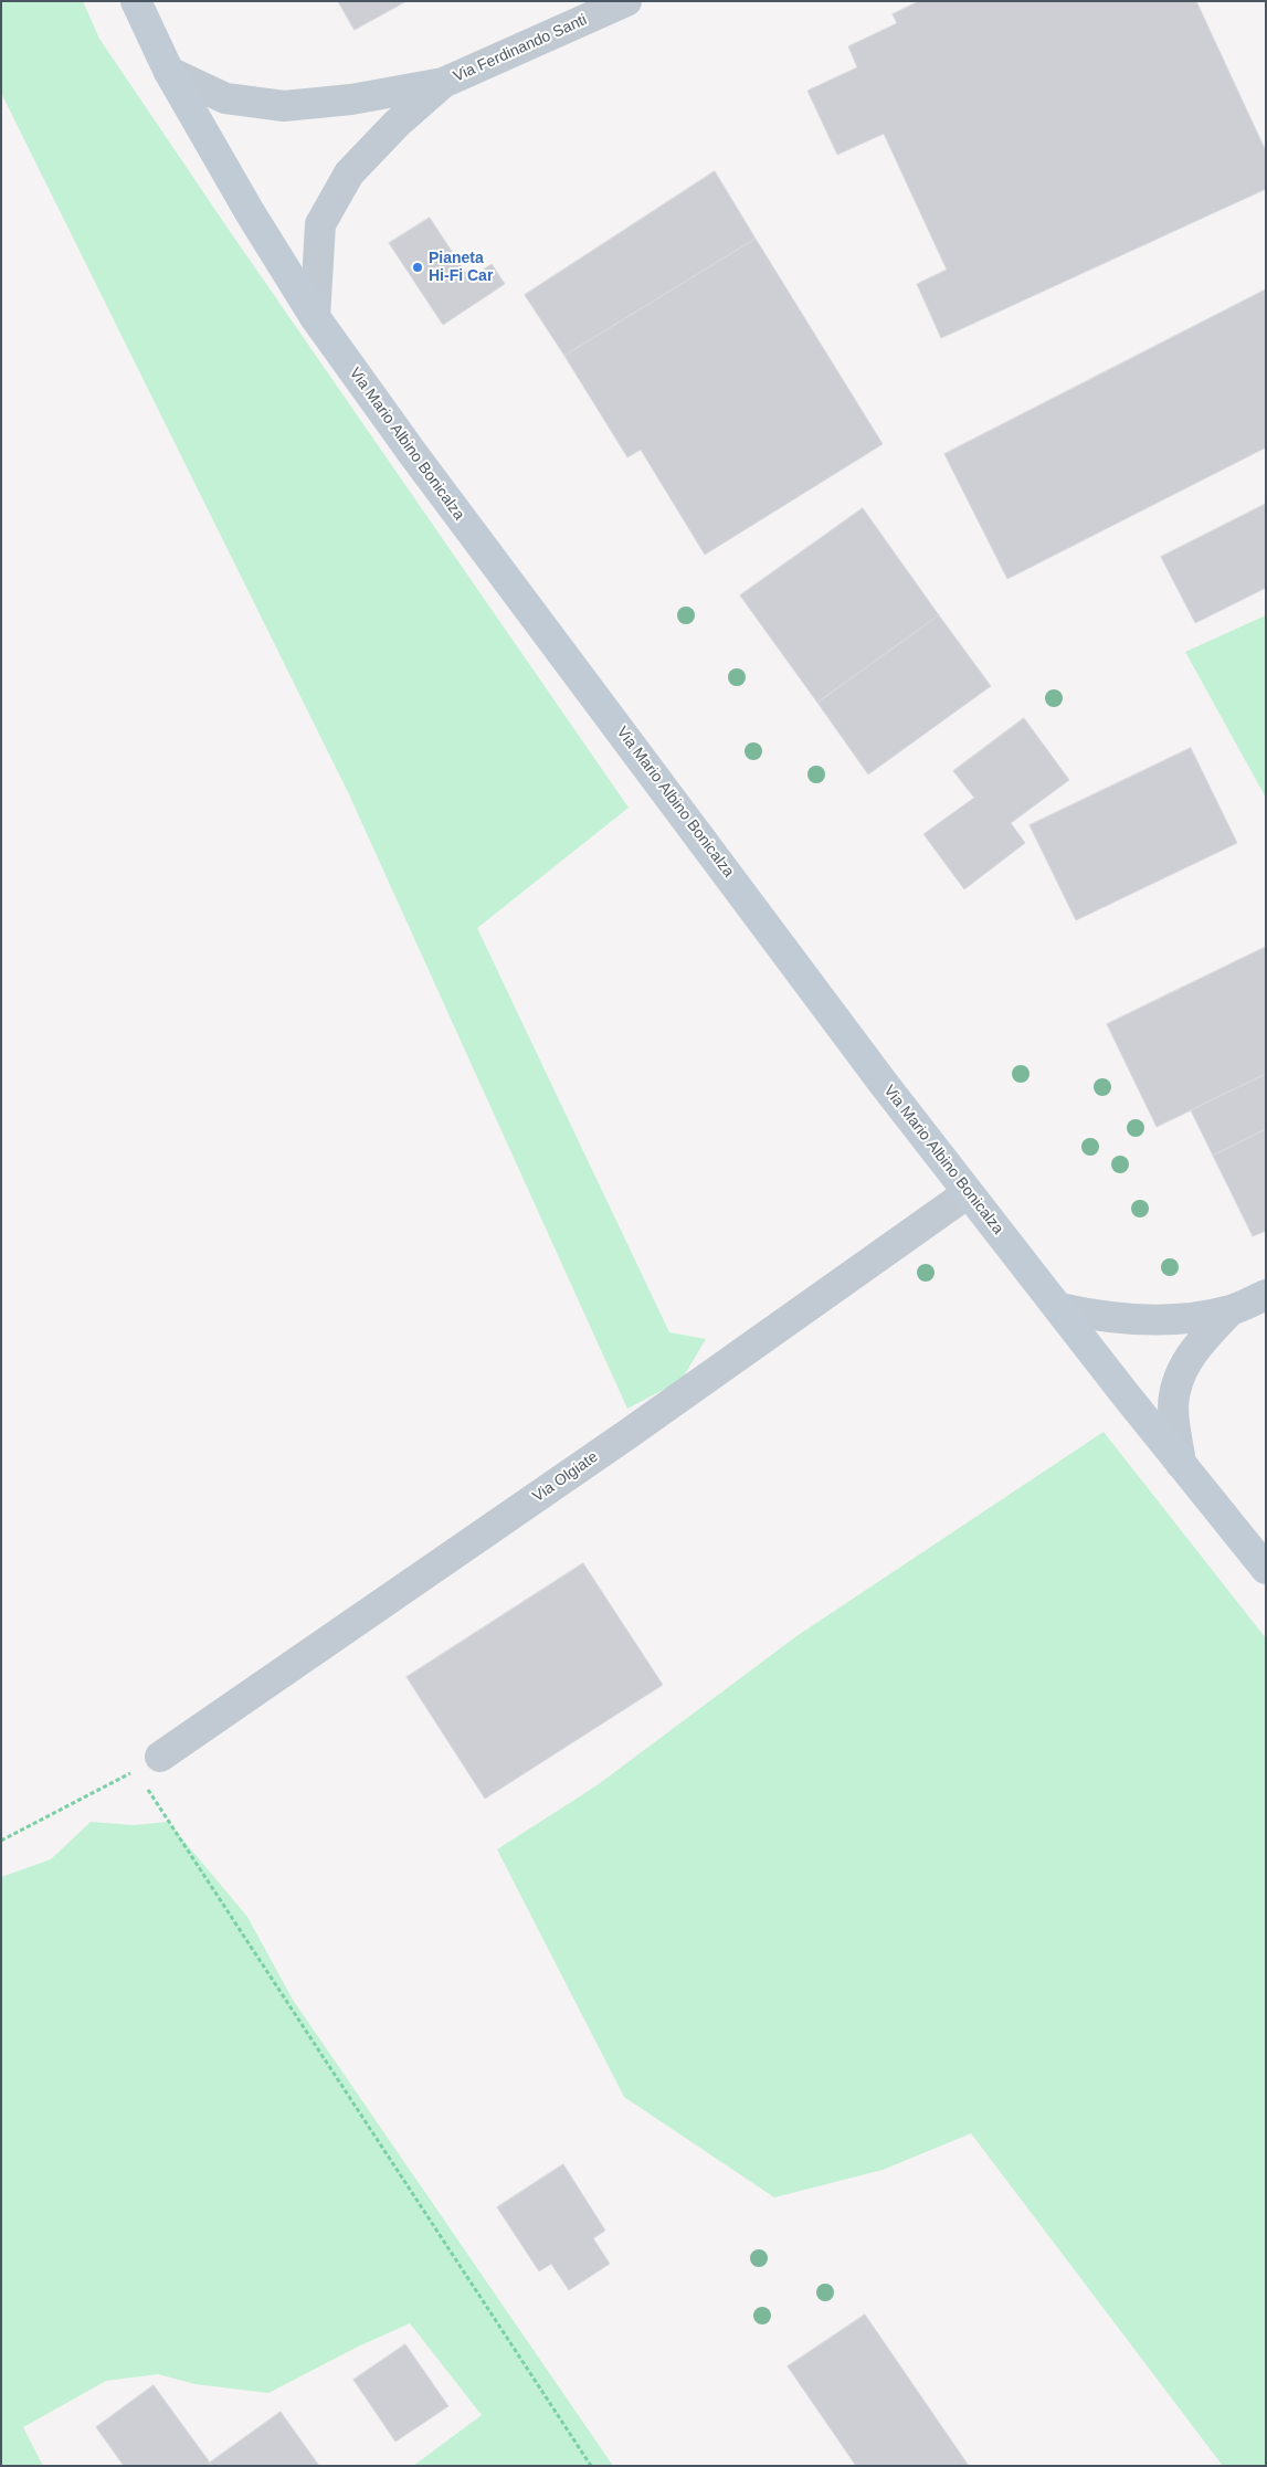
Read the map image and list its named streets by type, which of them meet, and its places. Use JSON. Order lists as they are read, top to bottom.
{
  "streets": {
    "main road": ["Via Mario Albino Bonicalza"],
    "street": ["Via Ferdinando Santi", "Via Olgiate"]
  },
  "crossings": [
    ["Via Ferdinando Santi", "Via Mario Albino Bonicalza"],
    ["Via Mario Albino Bonicalza", "Via Olgiate"]
  ],
  "places": ["Pianeta Hi-Fi Car"]
}
